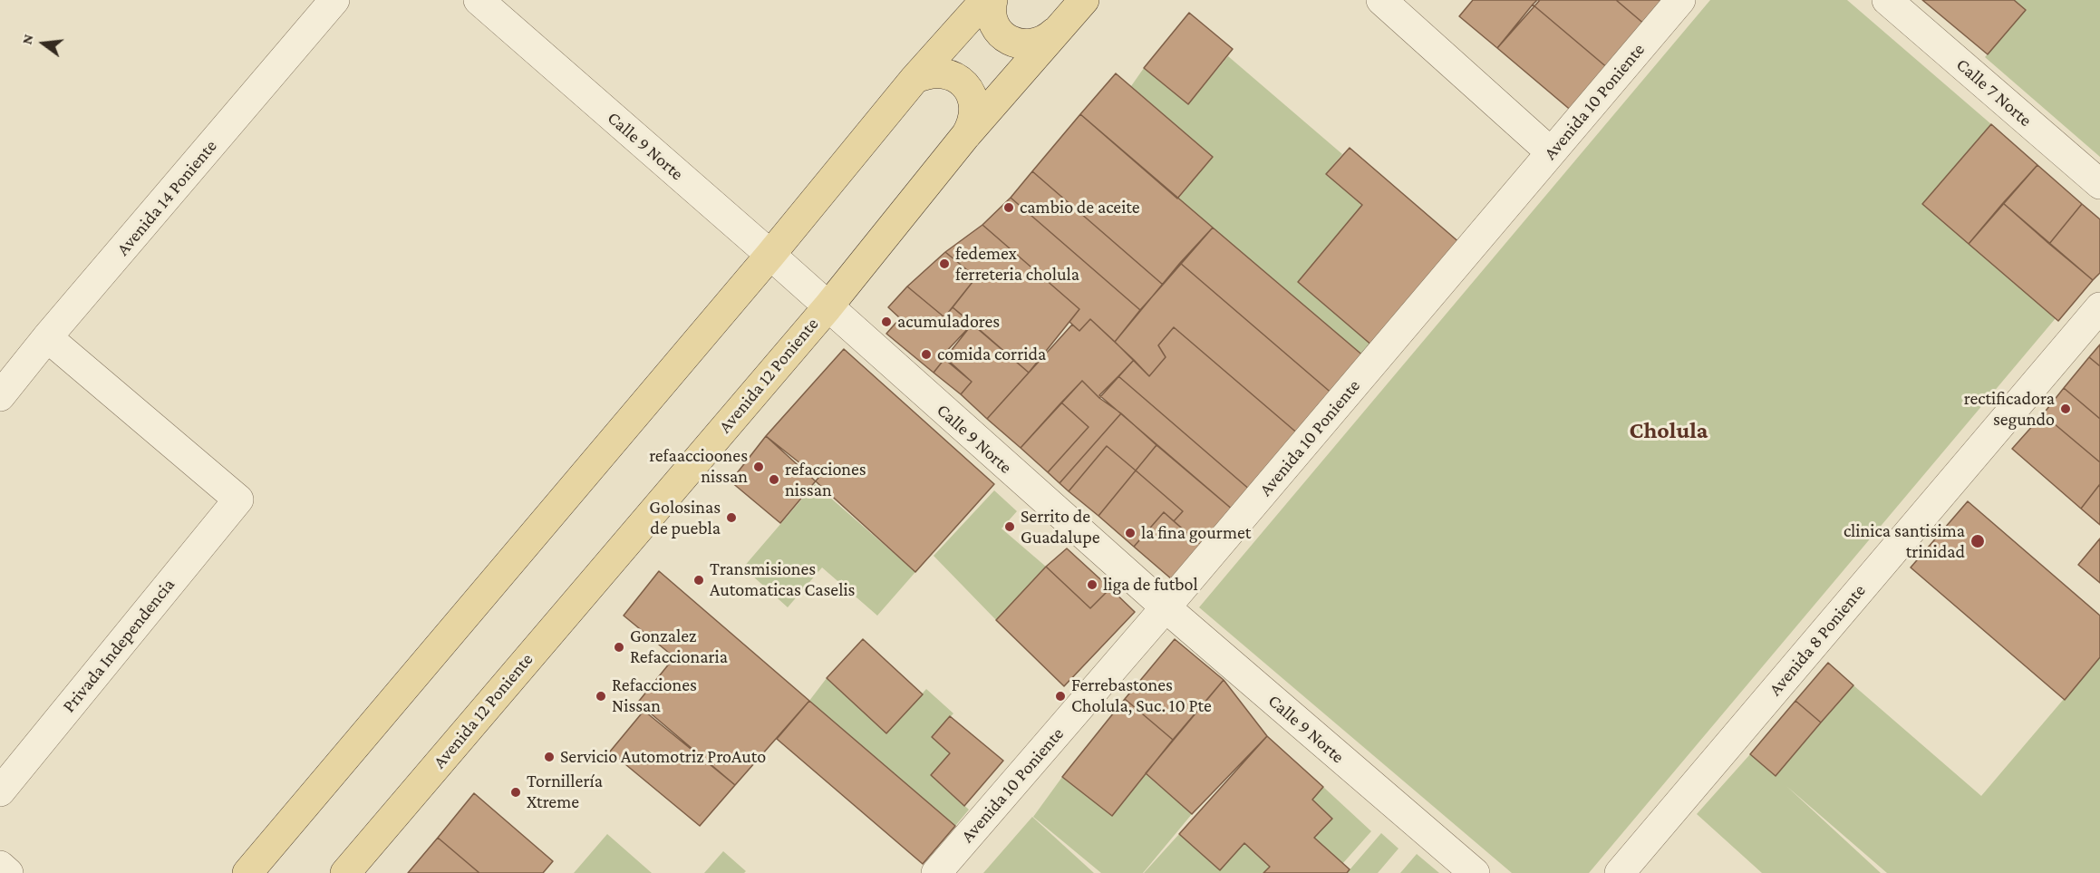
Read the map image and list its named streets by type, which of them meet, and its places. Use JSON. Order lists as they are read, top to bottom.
{
  "streets": {
    "main road": ["Avenida 12 Poniente"],
    "street": [
      "Calle 7 Norte",
      "Avenida 10 Poniente",
      "Calle 9 Norte",
      "Avenida 14 Poniente",
      "Avenida 8 Poniente",
      "Privada Independencia"
    ]
  },
  "crossings": [
    ["Avenida 10 Poniente", "Calle 9 Norte"],
    ["Calle 9 Norte", "Avenida 12 Poniente"],
    ["Avenida 14 Poniente", "Privada Independencia"]
  ],
  "districts": ["Cholula"],
  "places": [
    "cambio de aceite",
    "fedemex ferreteria cholula",
    "acumuladores",
    "comida corrida",
    "rectificadora segundo",
    "refaaccioones nissan",
    "refacciones nissan",
    "Golosinas de puebla",
    "Serrito de Guadalupe",
    "la fina gourmet",
    "clinica santisima trinidad",
    "Transmisiones Automaticas Caselis",
    "liga de futbol",
    "Gonzalez Refaccionaria",
    "Refacciones Nissan",
    "Ferrebastones Cholula, Suc. 10 Pte",
    "Servicio Automotriz ProAuto",
    "Tornillería Xtreme"
  ],
  "north": "left"
}
